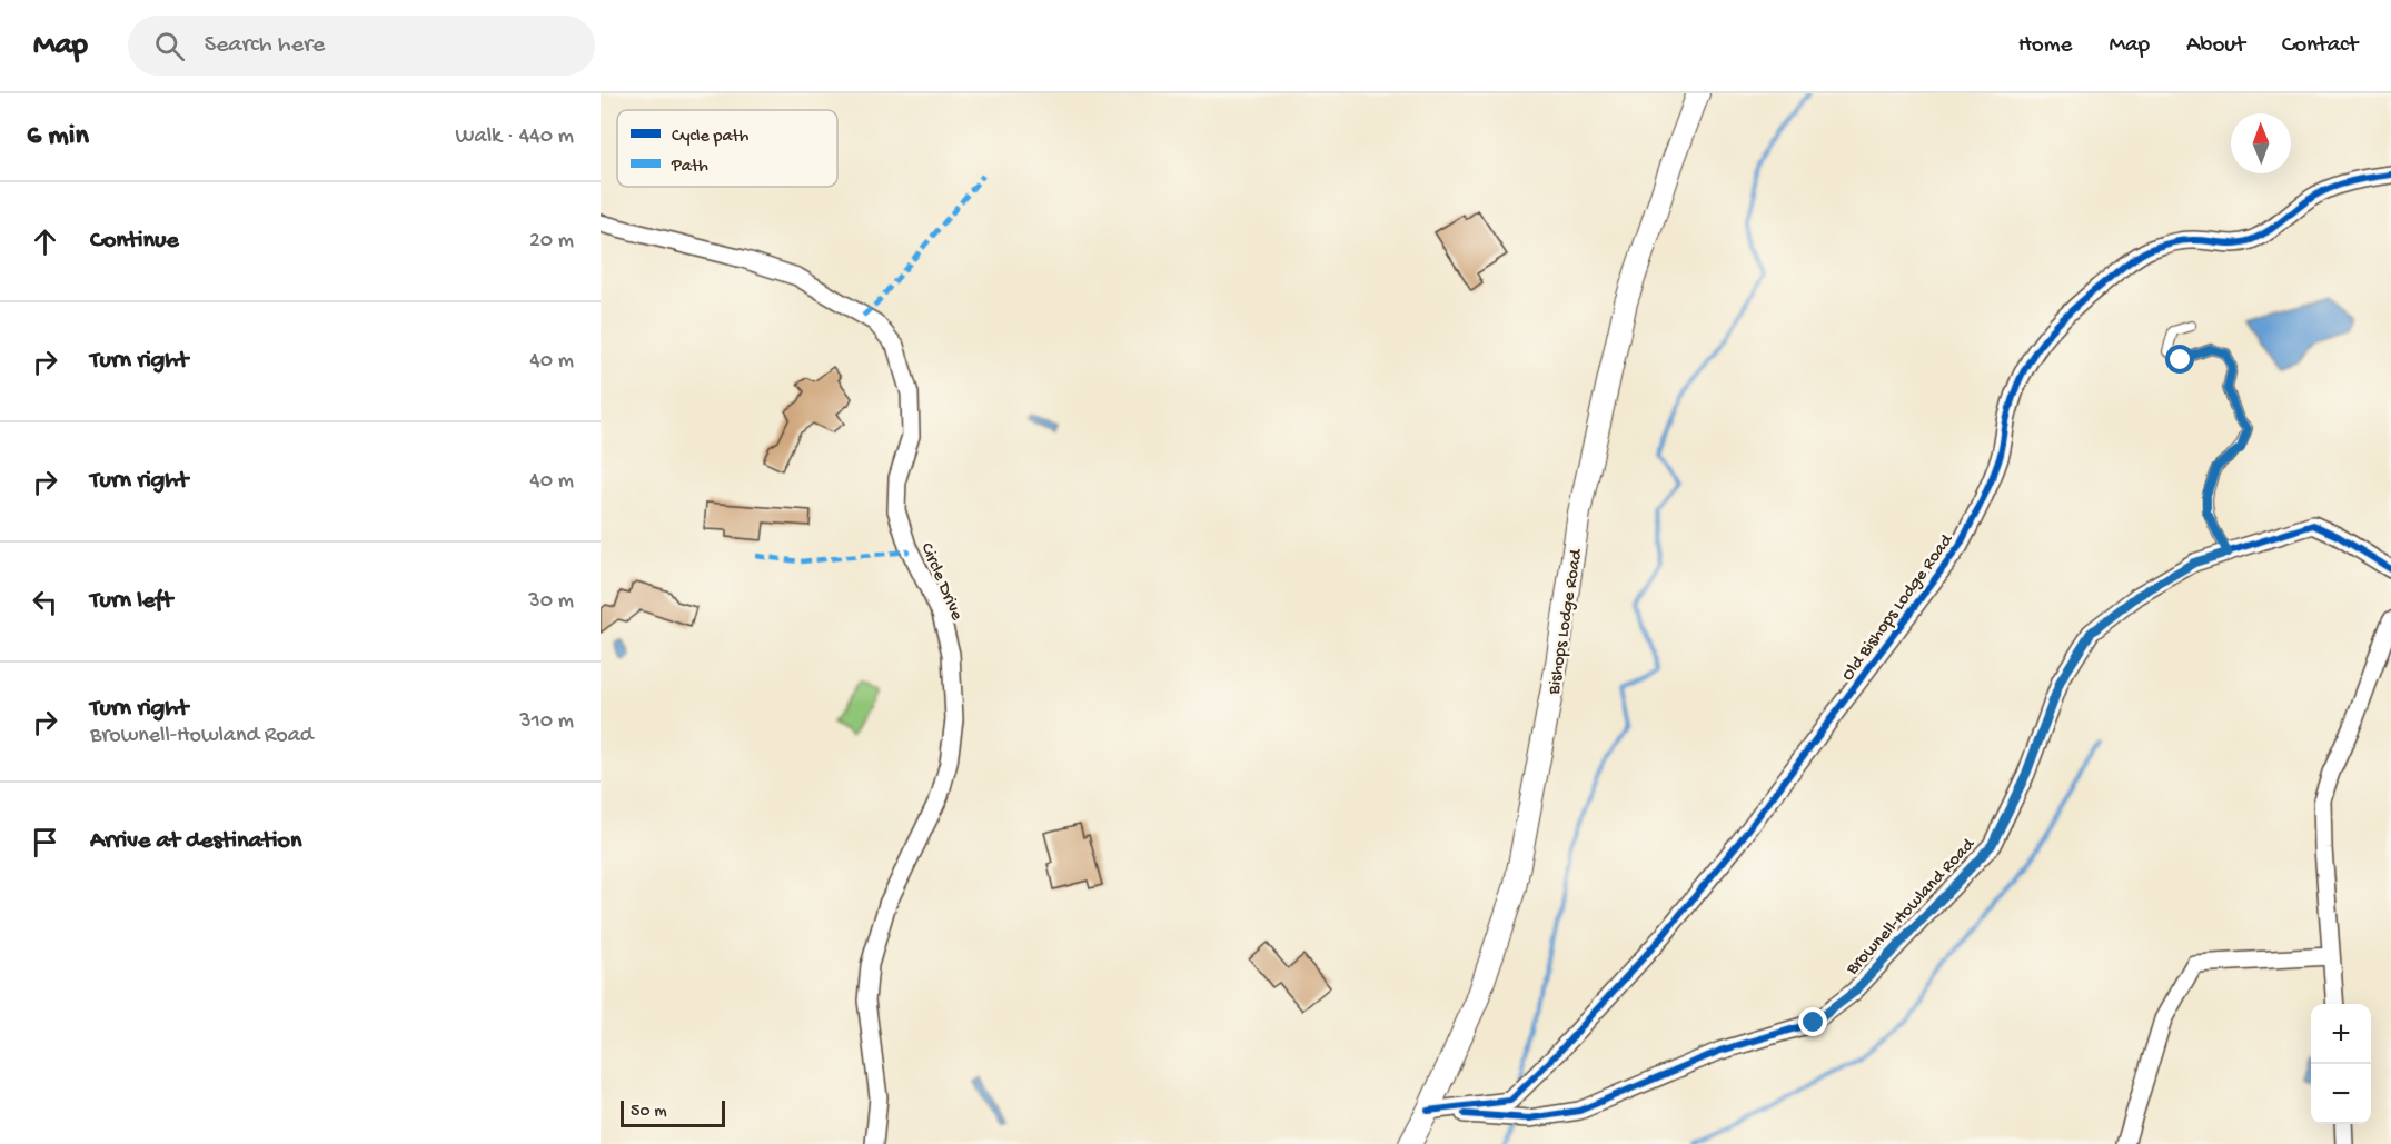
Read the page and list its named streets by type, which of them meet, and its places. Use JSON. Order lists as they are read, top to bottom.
{
  "streets": {
    "street": [
      "Circle Drive",
      "Old Bishops Lodge Road",
      "Bishops Lodge Road",
      "Brownell-Howland Road"
    ]
  },
  "crossings": [
    ["Old Bishops Lodge Road", "Bishops Lodge Road"],
    ["Old Bishops Lodge Road", "Brownell-Howland Road"],
    ["Bishops Lodge Road", "Brownell-Howland Road"]
  ],
  "legend": ["Cycle path", "Path"],
  "scale_bar": "50 m",
  "north": "top",
  "page": {
    "header": "Map",
    "search": "Search here",
    "nav": [
      "Home",
      "Map",
      "About",
      "Contact"
    ],
    "heading": ["6 min", "Walk · 440 m"],
    "list": [
      ["Continue", "20 m"],
      ["Turn right", "40 m"],
      ["Turn right", "40 m"],
      ["Turn left", "30 m"],
      ["Turn right", "Brownell-Howland Road", "310 m"],
      "Arrive at destination"
    ],
    "map_buttons": ["+", "−"],
    "scale": "50 m"
  }
}
